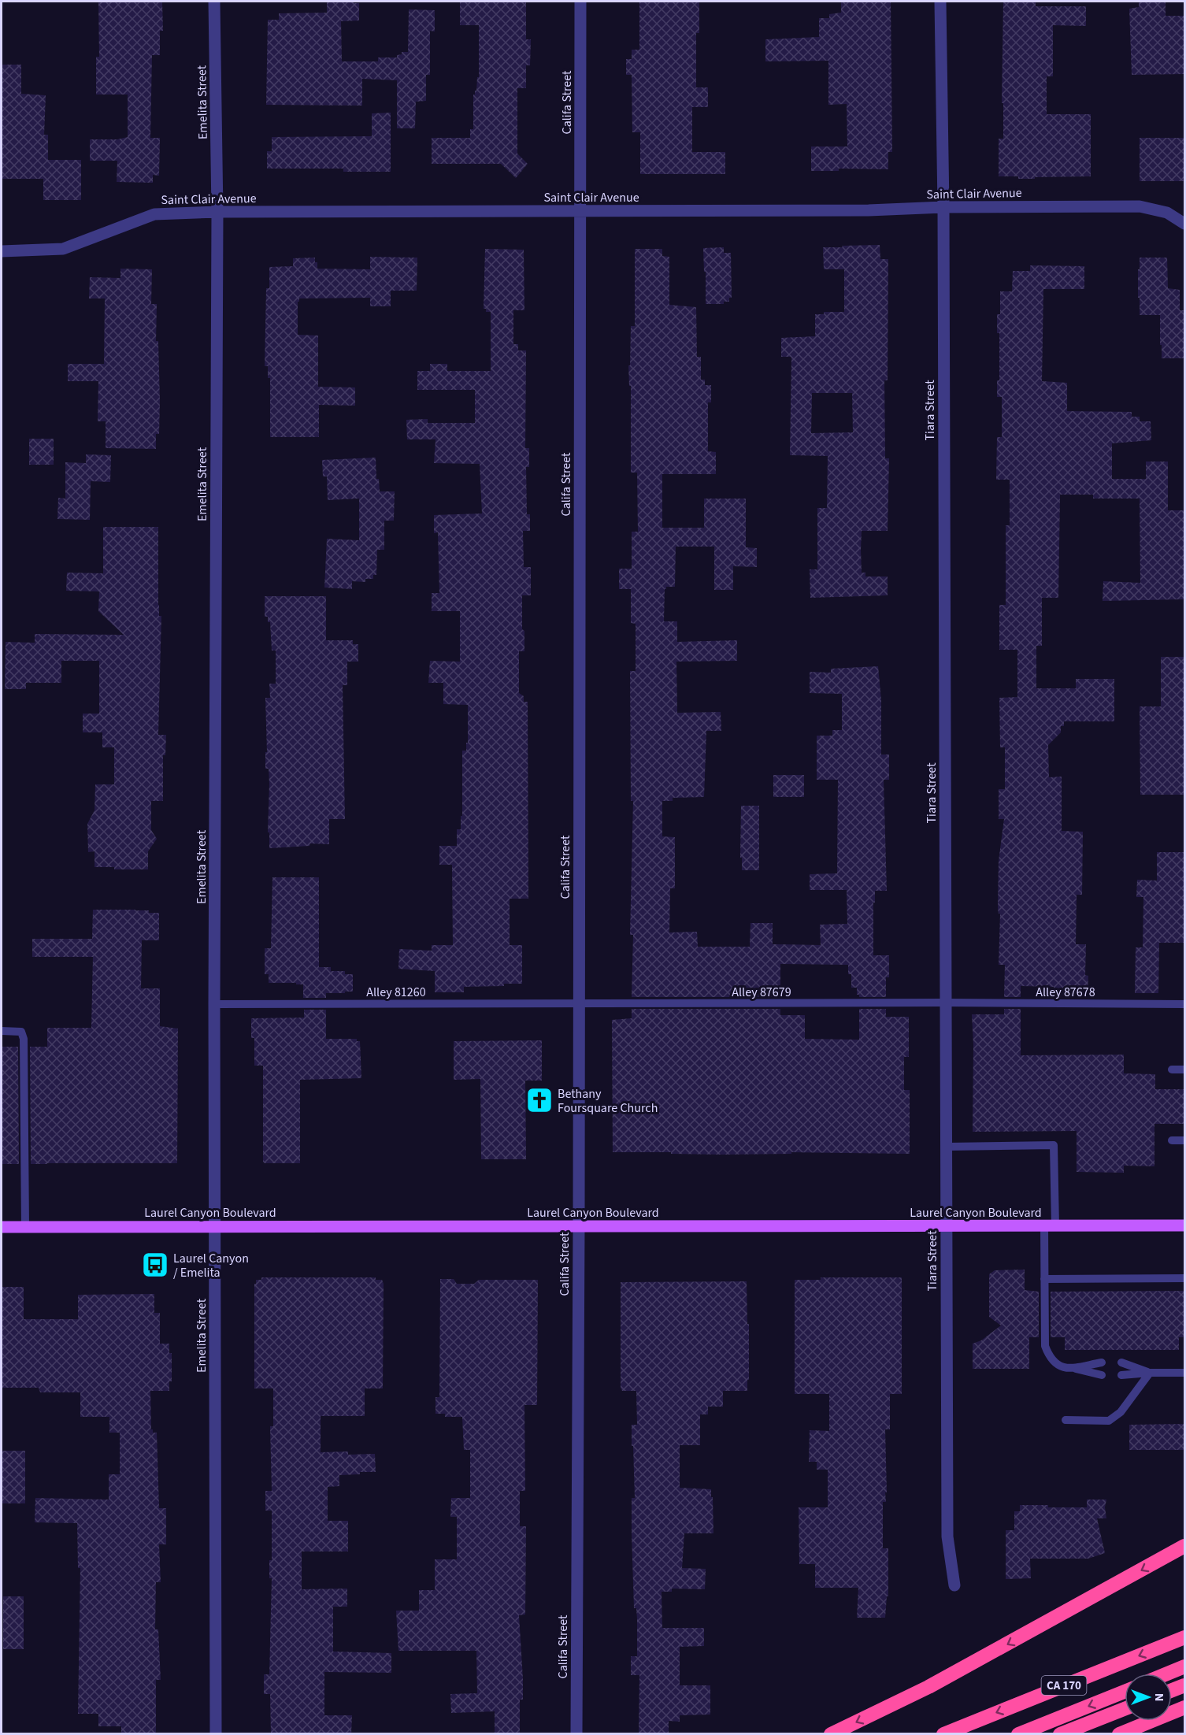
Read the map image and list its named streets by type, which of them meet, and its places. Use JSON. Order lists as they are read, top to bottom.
{
  "streets": {
    "highway": ["CA 170"],
    "main road": ["Laurel Canyon Boulevard"],
    "street": [
      "Emelita Street",
      "Califa Street",
      "Saint Clair Avenue",
      "Tiara Street"
    ],
    "lane": ["Alley 81260", "Alley 87679", "Alley 87678"]
  },
  "crossings": [
    ["Emelita Street", "Saint Clair Avenue"],
    ["Emelita Street", "Alley 81260"],
    ["Emelita Street", "Laurel Canyon Boulevard"],
    ["Califa Street", "Saint Clair Avenue"],
    ["Califa Street", "Alley 81260"],
    ["Califa Street", "Alley 87679"],
    ["Califa Street", "Laurel Canyon Boulevard"],
    ["Saint Clair Avenue", "Tiara Street"],
    ["Tiara Street", "Alley 87679"],
    ["Tiara Street", "Alley 87678"],
    ["Tiara Street", "Laurel Canyon Boulevard"],
    ["Alley 81260", "Alley 87679"],
    ["Alley 87679", "Alley 87678"]
  ],
  "places": {
    "church": ["Bethany Foursquare Church"],
    "bus stop": ["Laurel Canyon / Emelita"]
  },
  "north": "right"
}
